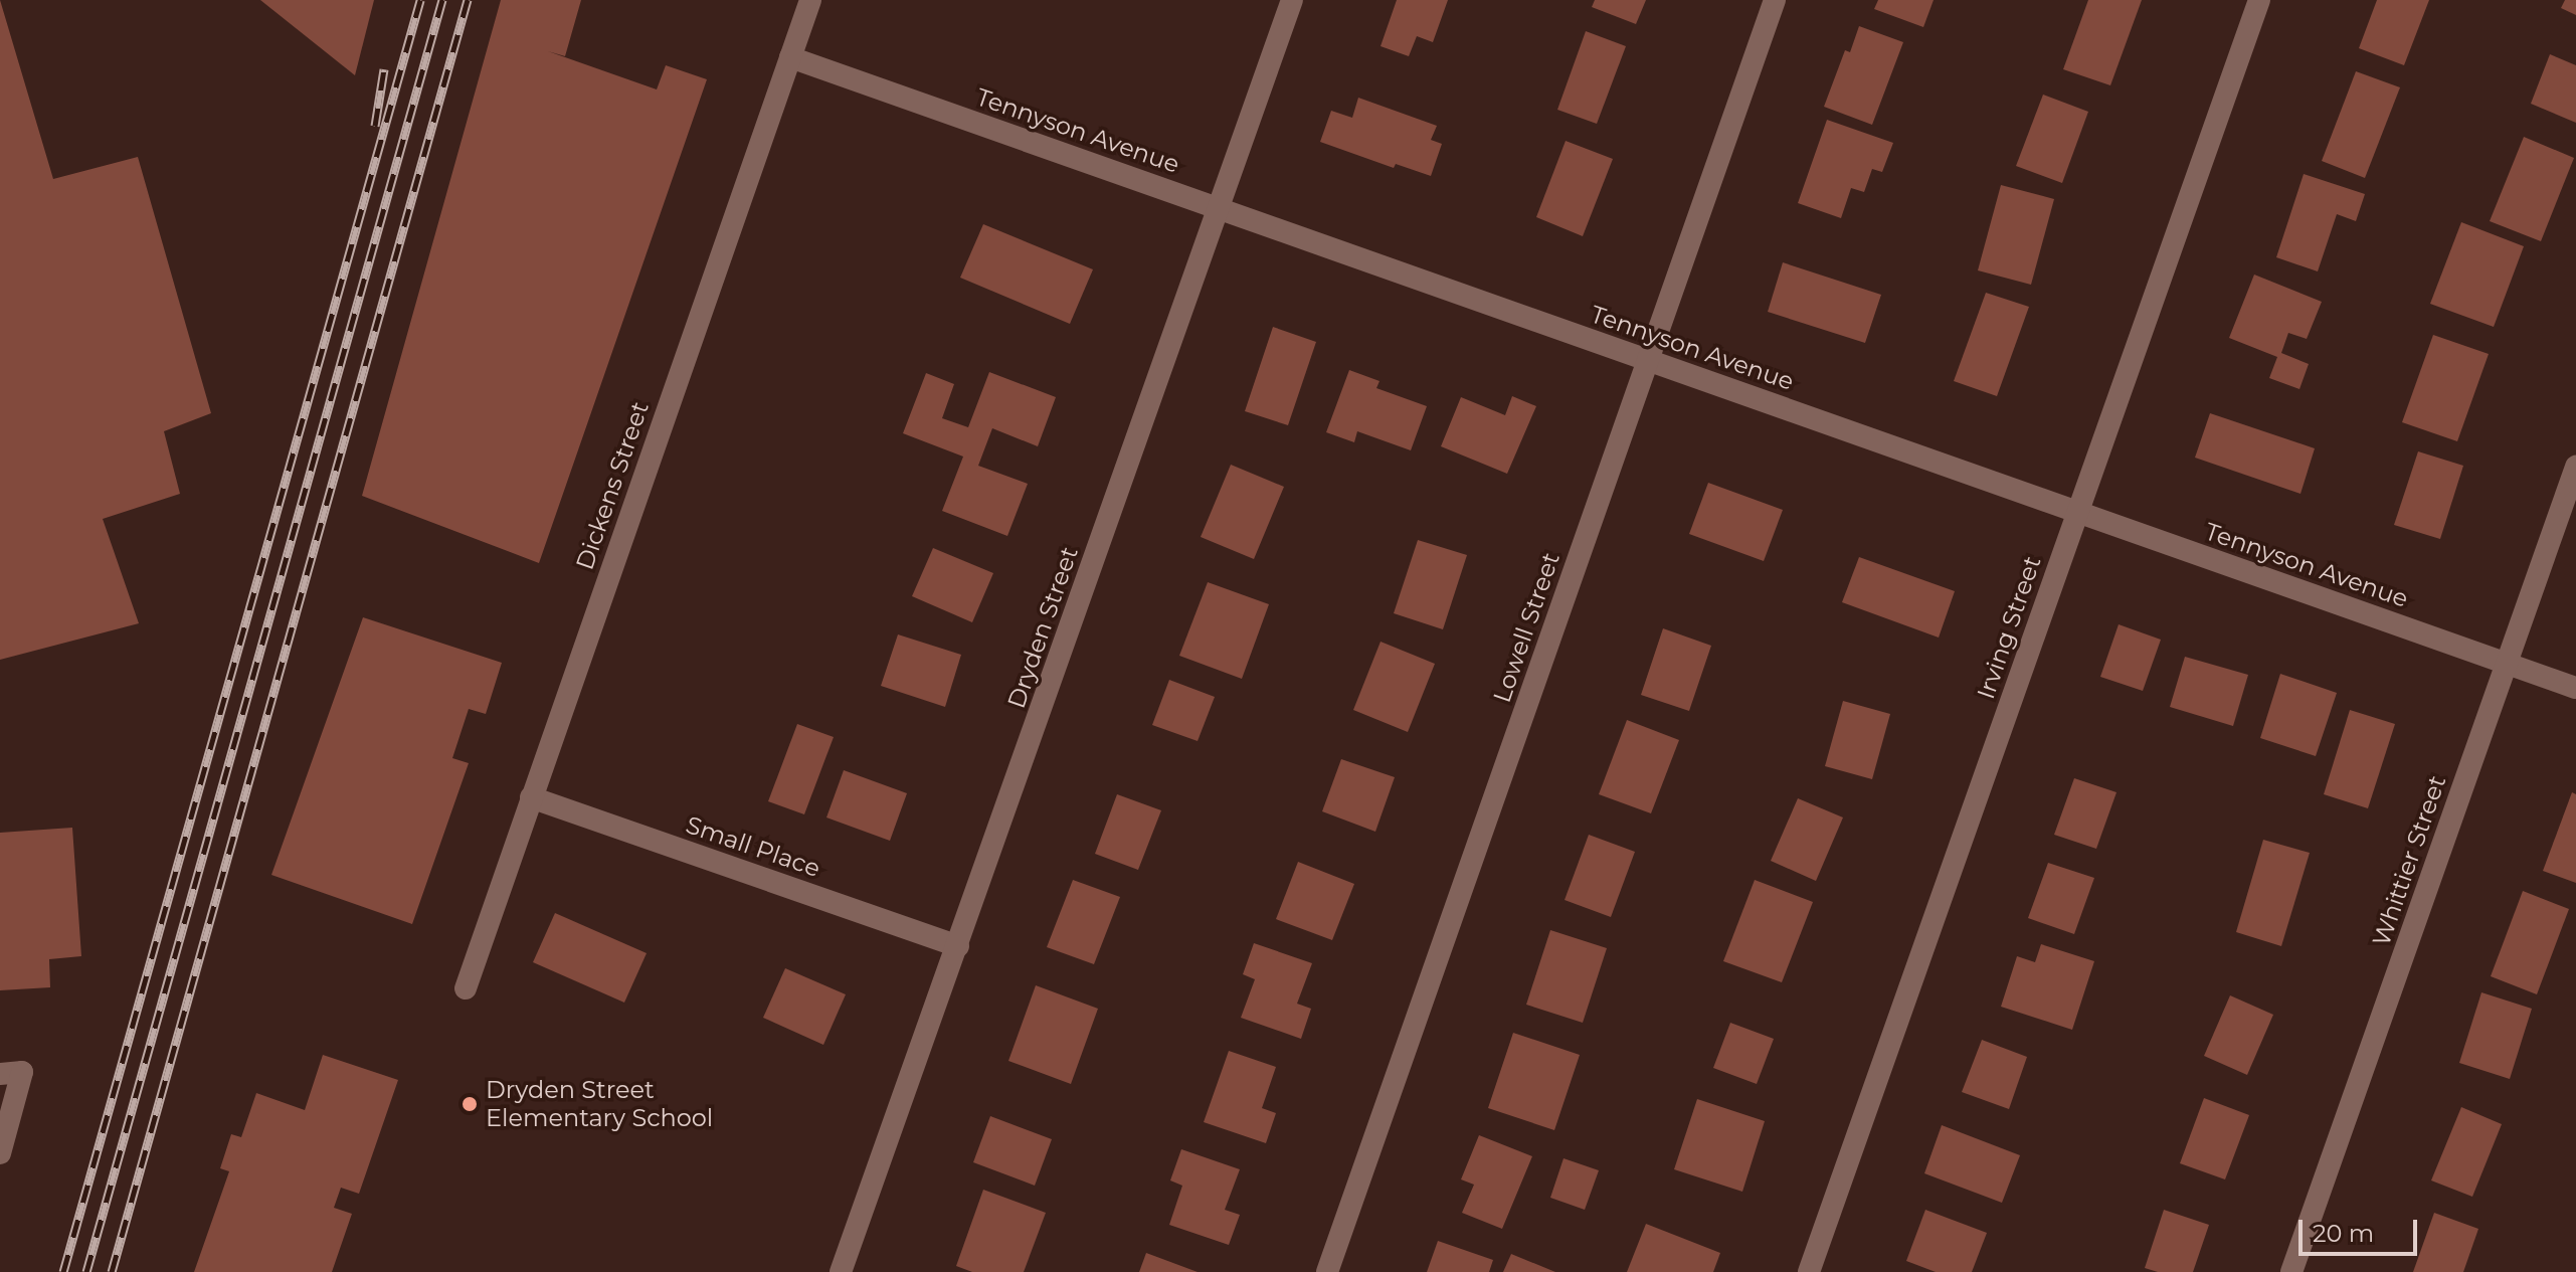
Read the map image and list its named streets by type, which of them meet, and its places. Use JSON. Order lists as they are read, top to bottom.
{
  "streets": {
    "street": [
      "Tennyson Avenue",
      "Dickens Street",
      "Dryden Street",
      "Lowell Street",
      "Irving Street",
      "Small Place",
      "Whittier Street"
    ]
  },
  "crossings": [
    ["Tennyson Avenue", "Dickens Street"],
    ["Tennyson Avenue", "Dryden Street"],
    ["Tennyson Avenue", "Lowell Street"],
    ["Tennyson Avenue", "Irving Street"],
    ["Tennyson Avenue", "Whittier Street"],
    ["Dickens Street", "Small Place"],
    ["Dryden Street", "Small Place"]
  ],
  "places": ["Dryden Street Elementary School"],
  "scale_bar": "20 m"
}
